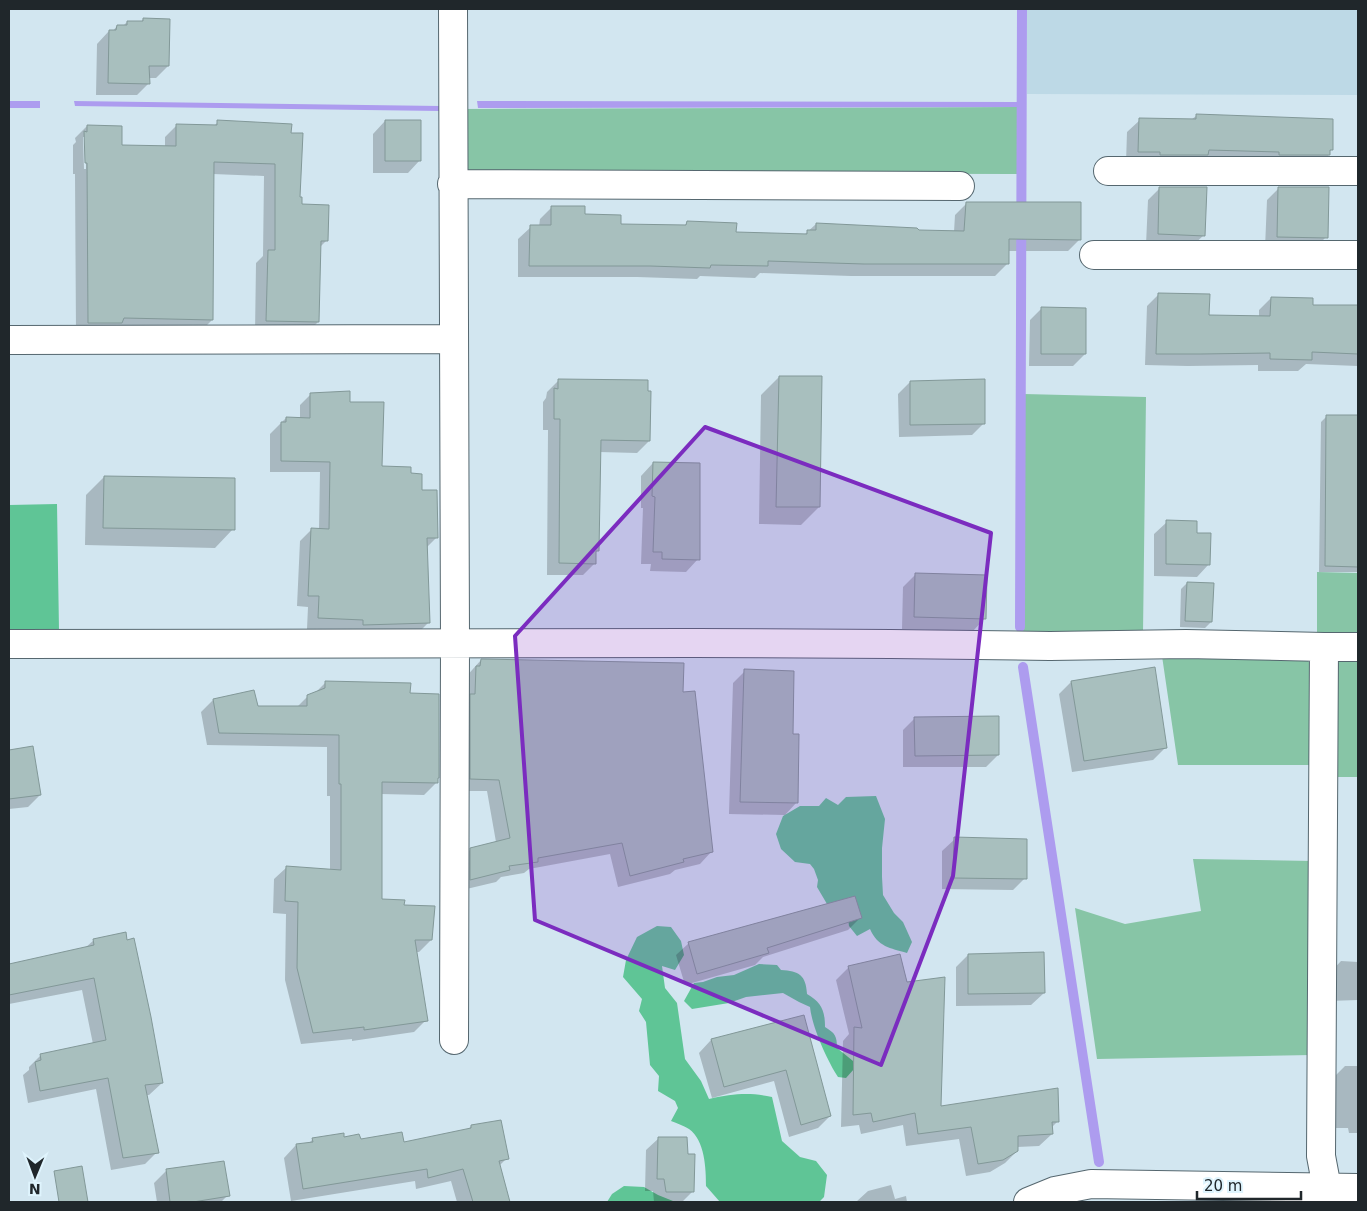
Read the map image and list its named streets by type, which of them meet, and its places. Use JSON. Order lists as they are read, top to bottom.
{
  "scale_bar": "20 m",
  "north": "bottom"
}
